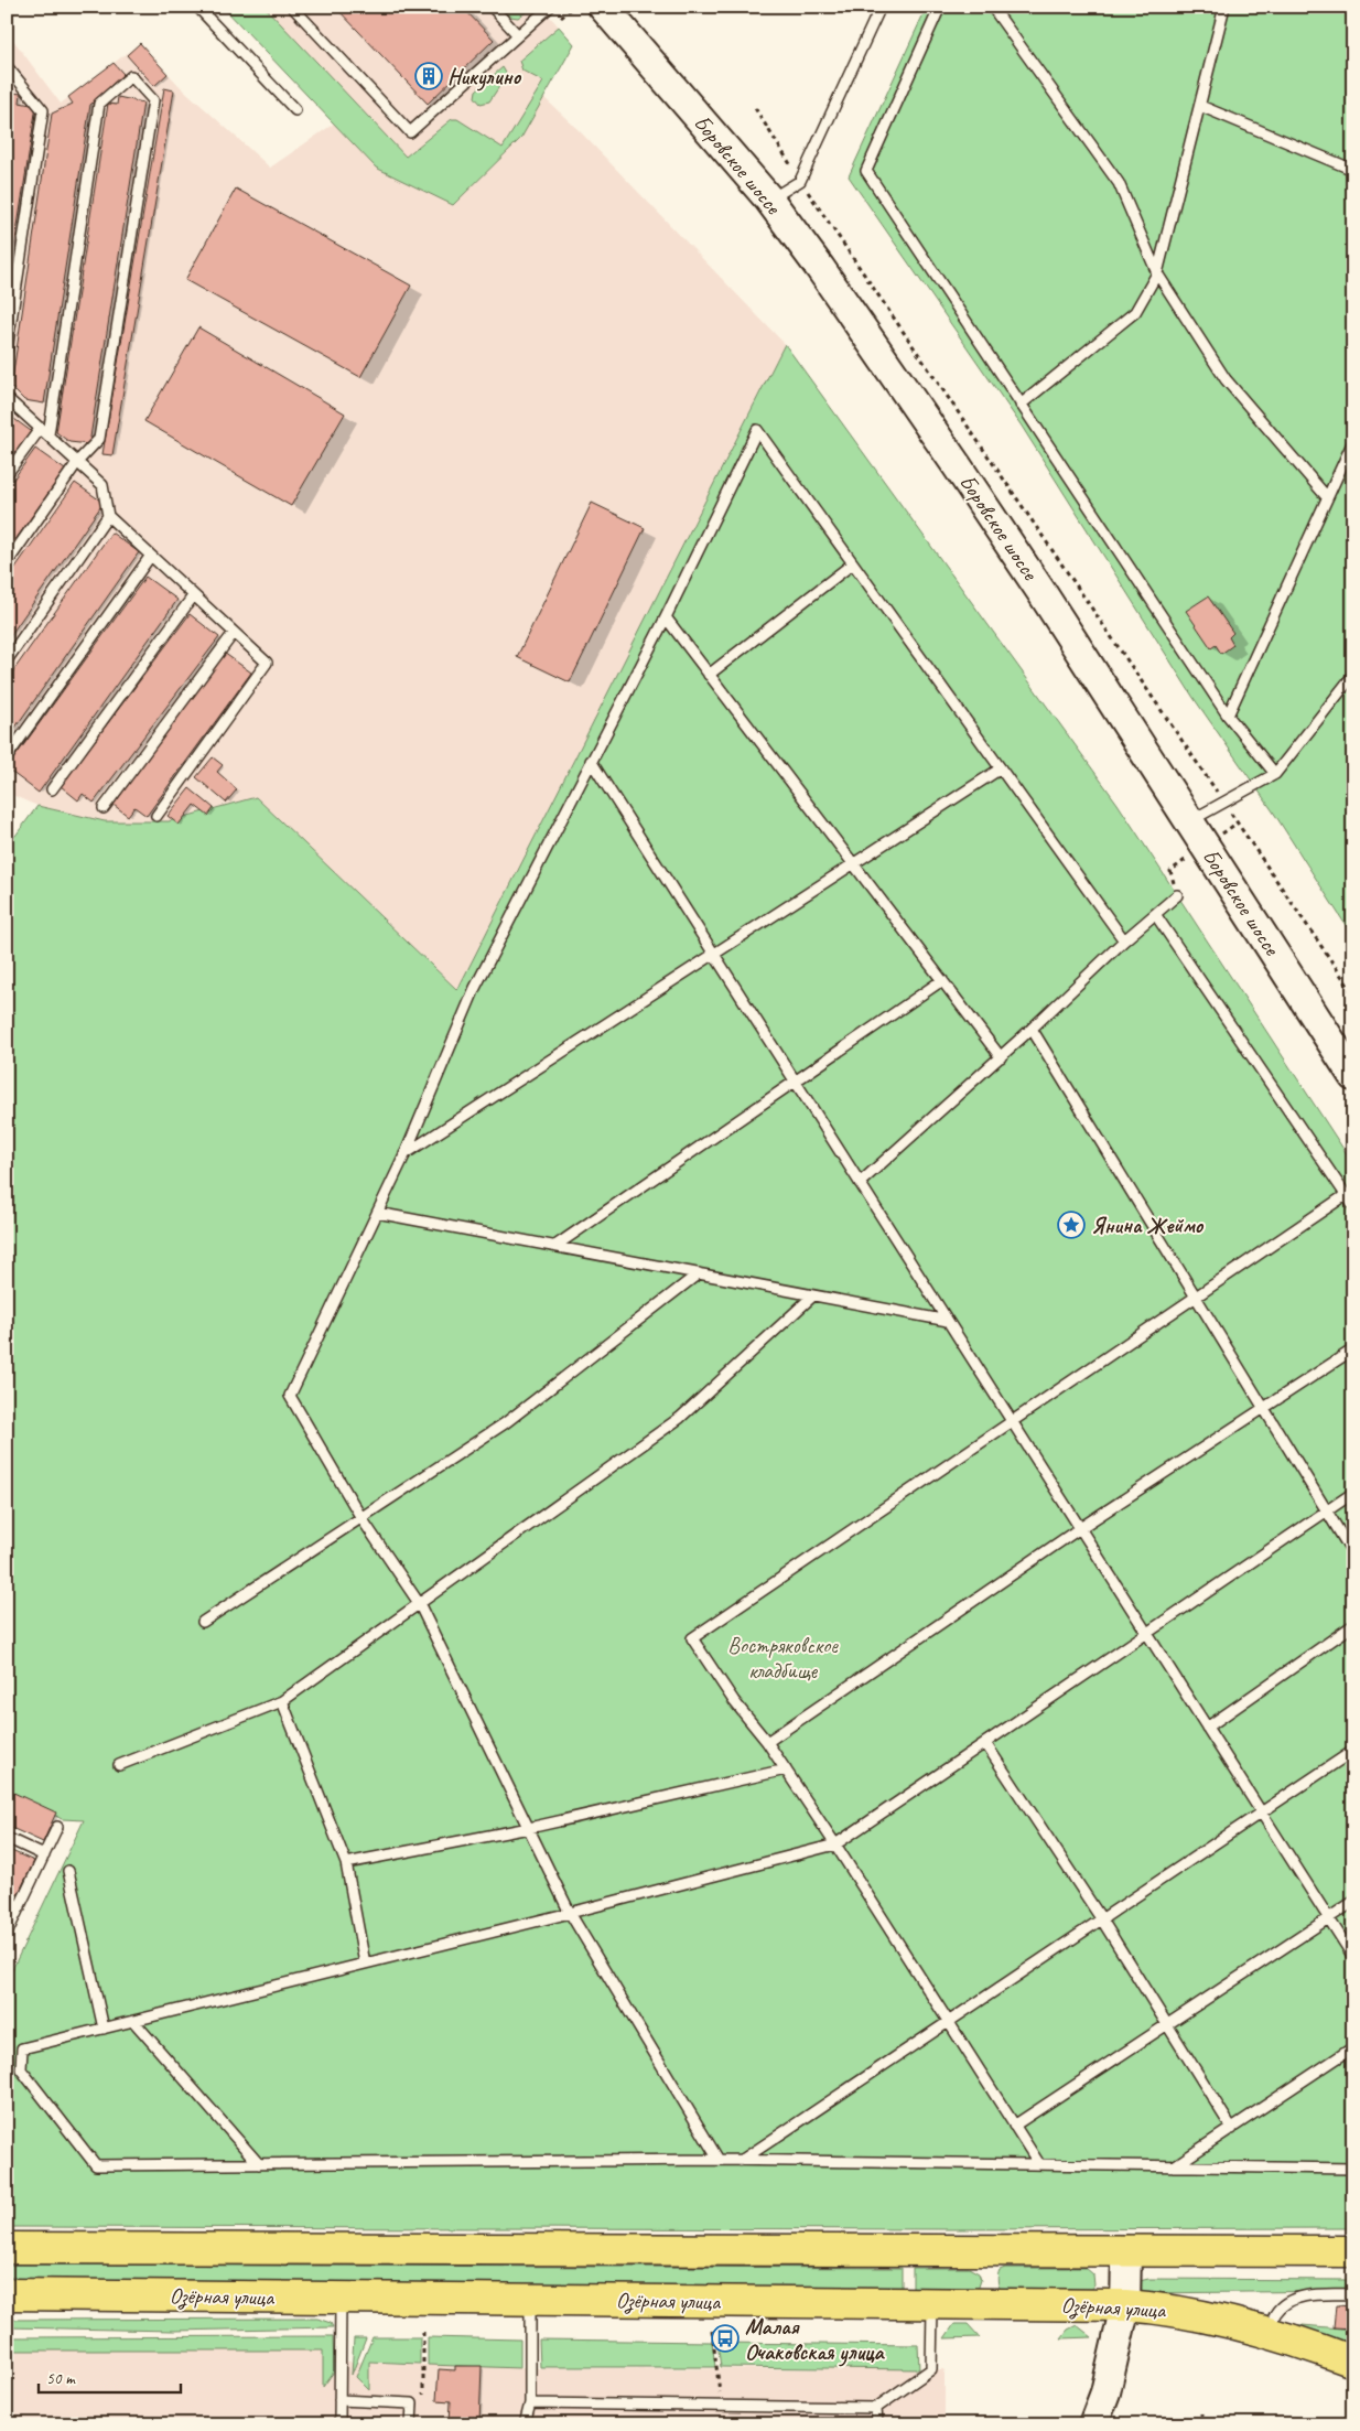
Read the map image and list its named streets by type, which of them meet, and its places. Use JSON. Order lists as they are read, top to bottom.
{
  "streets": {
    "main road": ["Озёрная улица"],
    "street": ["Боровское шоссе"]
  },
  "parks": ["Востряковское кладбище"],
  "places": {
    "building": ["Никулино"],
    "place": ["Янина Жеймо"],
    "bus stop": ["Малая Очаковская улица"]
  },
  "scale_bar": "50 m"
}
